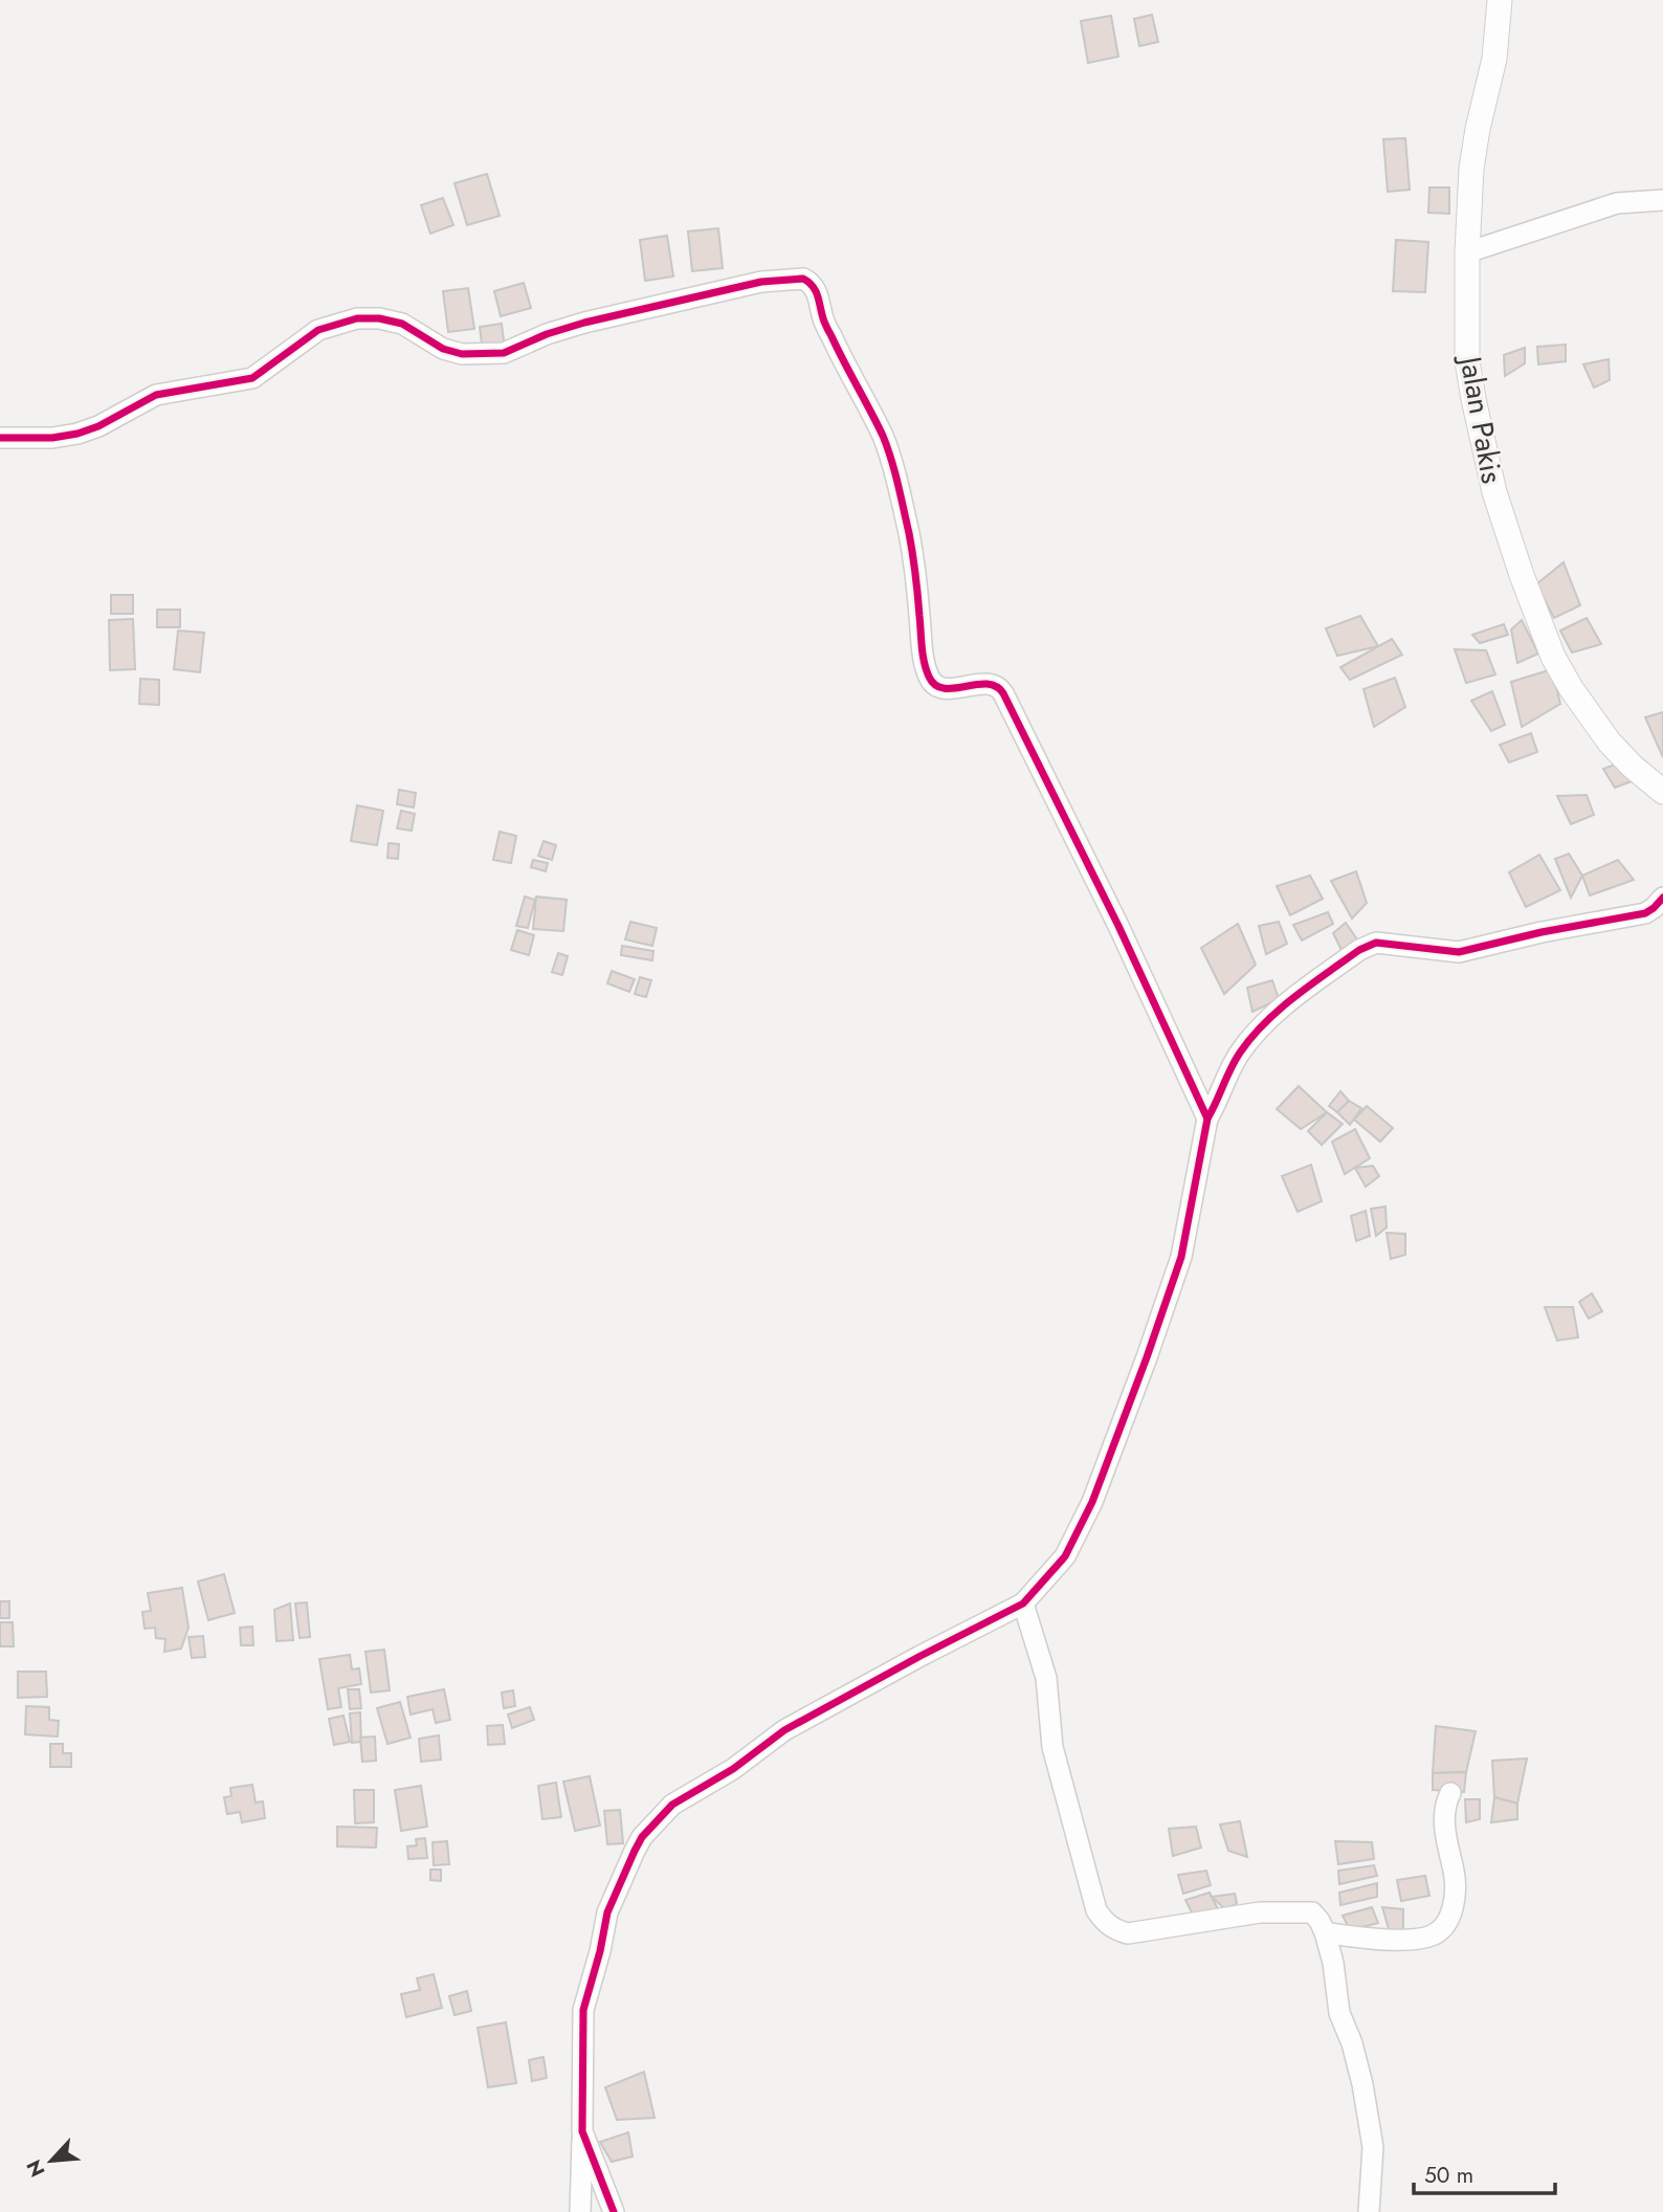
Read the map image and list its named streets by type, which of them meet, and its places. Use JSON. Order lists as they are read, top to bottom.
{
  "streets": {
    "street": ["Jalan Pakis"]
  },
  "scale_bar": "50 m",
  "north": "bottom left"
}
